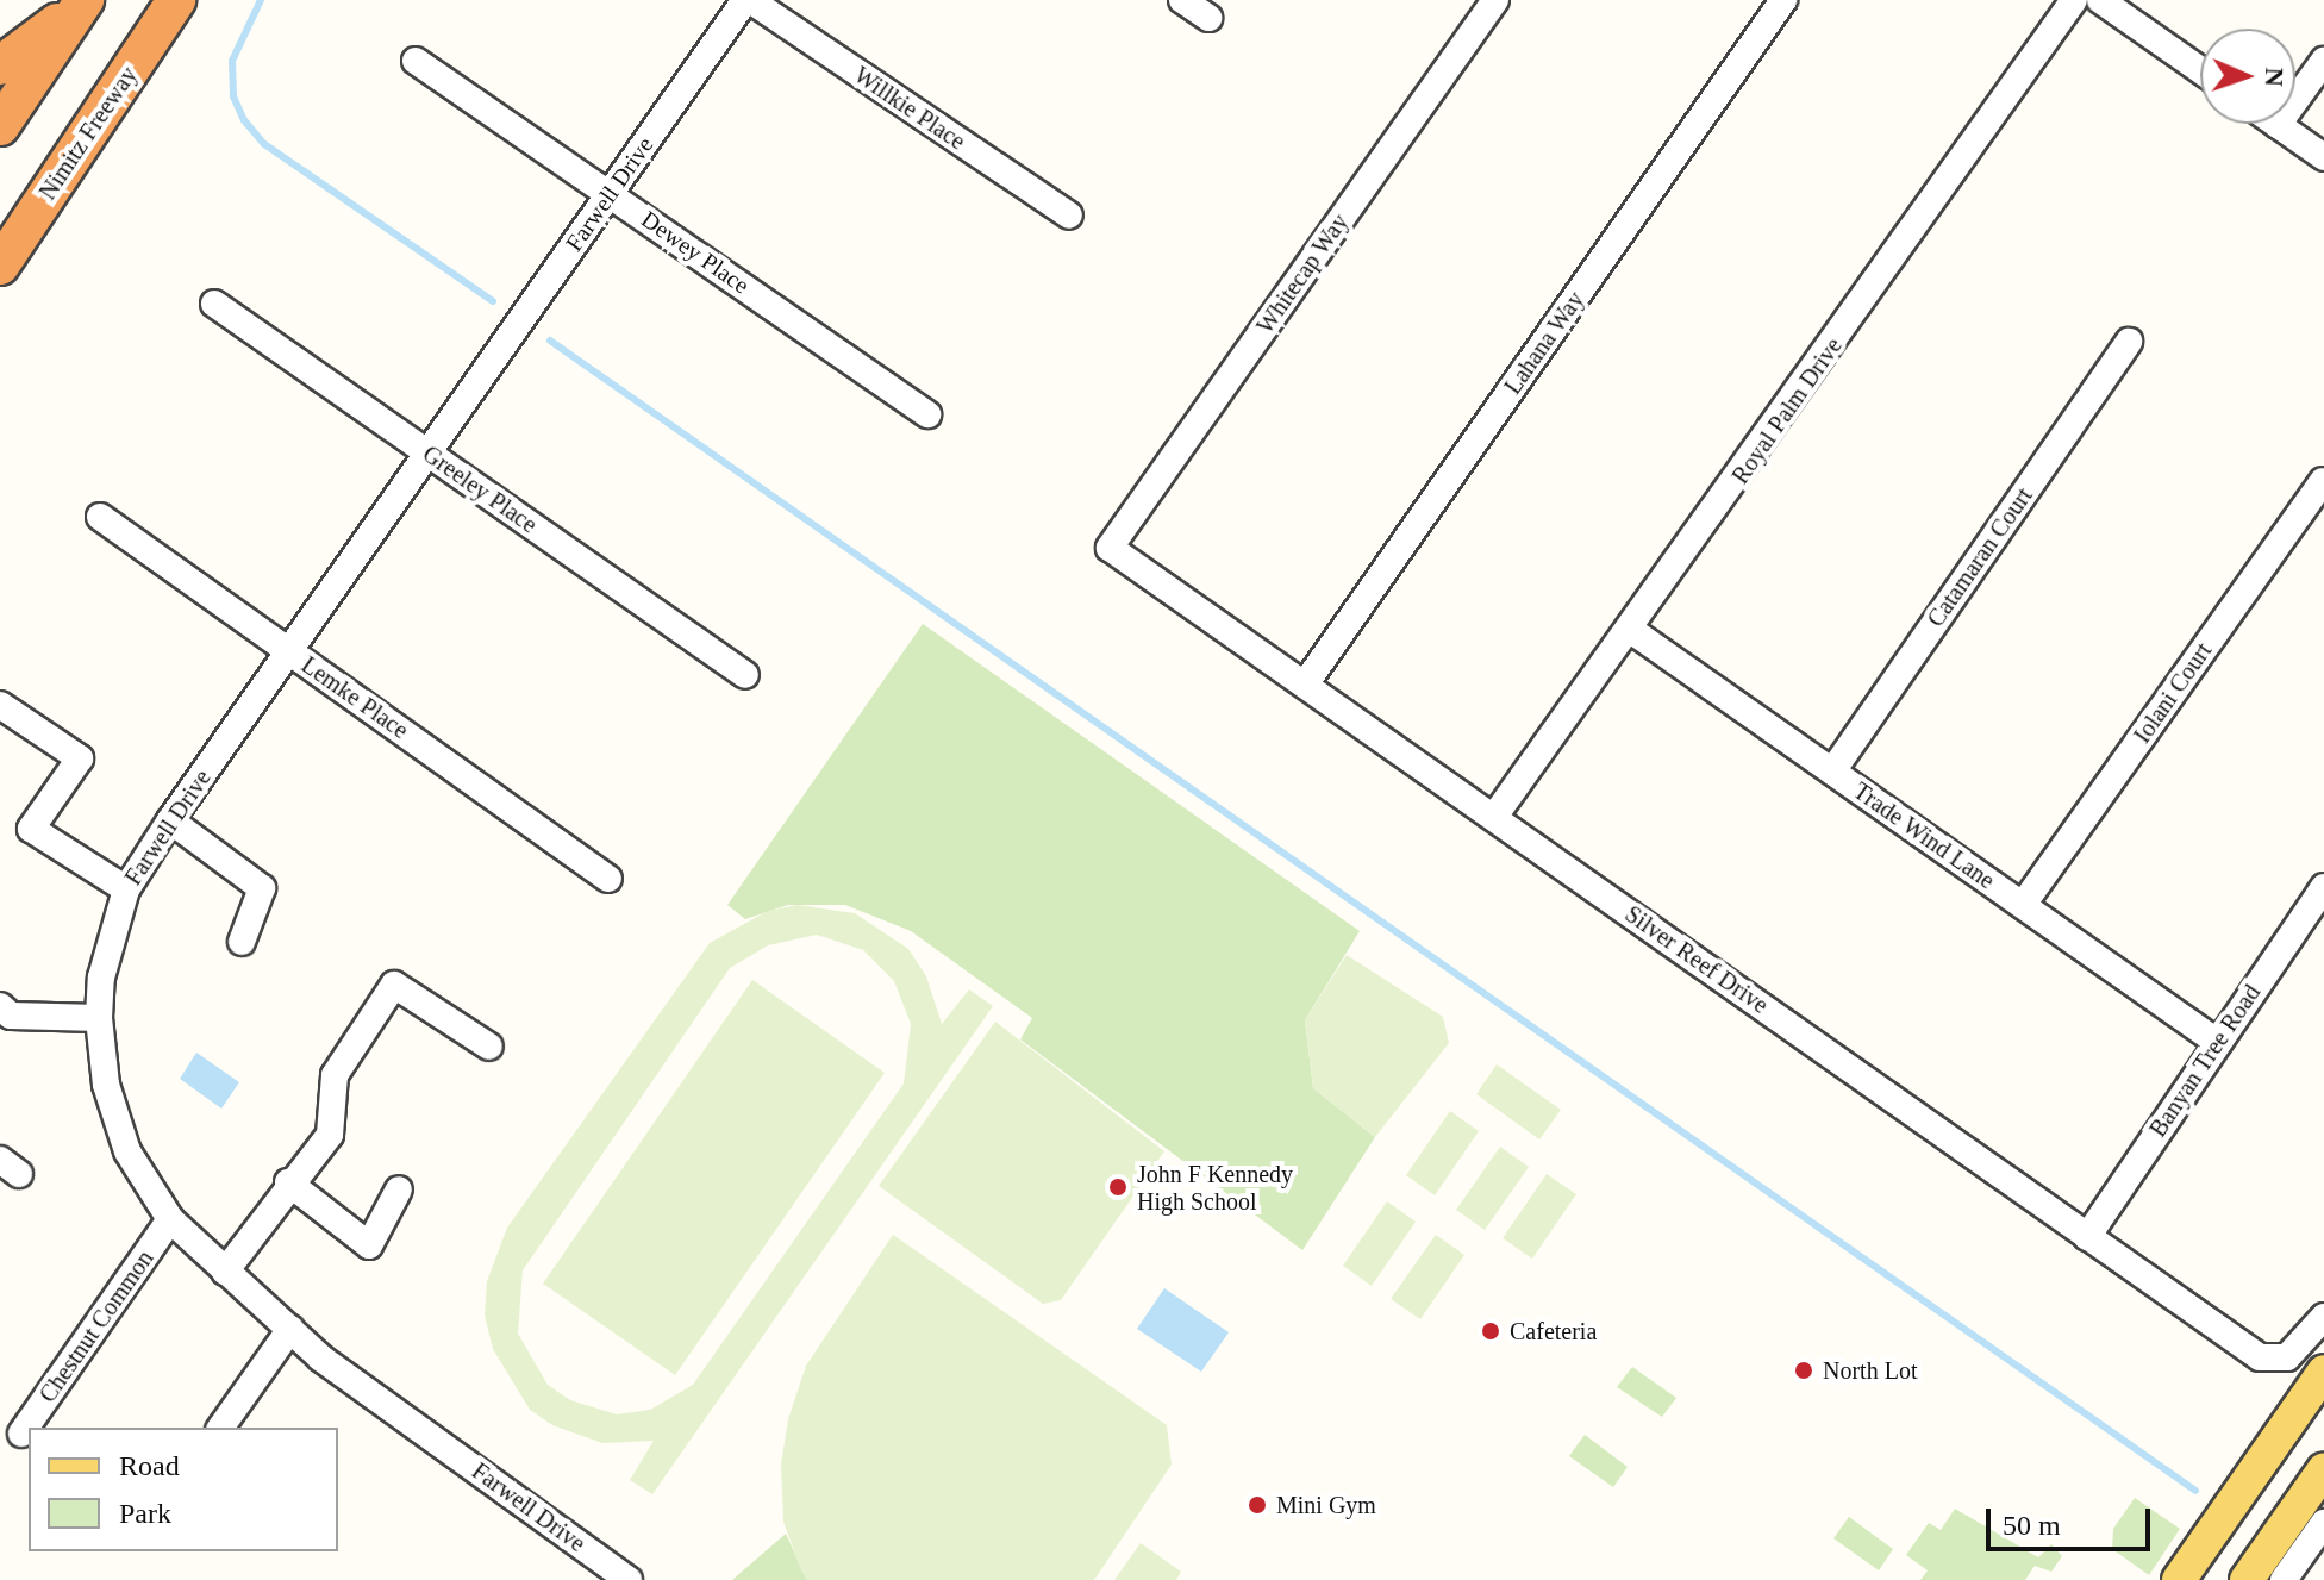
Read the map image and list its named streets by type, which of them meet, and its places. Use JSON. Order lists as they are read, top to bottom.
{
  "streets": {
    "highway": ["Nimitz Freeway"],
    "street": [
      "Willkie Place",
      "Farwell Drive",
      "Dewey Place",
      "Whitecap Way",
      "Lahana Way",
      "Royal Palm Drive",
      "Greeley Place",
      "Catamaran Court",
      "Iolani Court",
      "Lemke Place",
      "Trade Wind Lane",
      "Silver Reef Drive",
      "Banyan Tree Road",
      "Chestnut Common"
    ]
  },
  "crossings": [
    ["Willkie Place", "Farwell Drive"],
    ["Farwell Drive", "Dewey Place"],
    ["Farwell Drive", "Greeley Place"],
    ["Farwell Drive", "Lemke Place"],
    ["Farwell Drive", "Chestnut Common"],
    ["Whitecap Way", "Silver Reef Drive"],
    ["Lahana Way", "Silver Reef Drive"],
    ["Royal Palm Drive", "Trade Wind Lane"],
    ["Royal Palm Drive", "Silver Reef Drive"],
    ["Catamaran Court", "Trade Wind Lane"],
    ["Iolani Court", "Trade Wind Lane"],
    ["Trade Wind Lane", "Banyan Tree Road"],
    ["Silver Reef Drive", "Banyan Tree Road"]
  ],
  "places": [
    "John F Kennedy High School",
    "Cafeteria",
    "North Lot",
    "Mini Gym"
  ],
  "legend": ["Road", "Park"],
  "scale_bar": "50 m",
  "north": "right"
}
